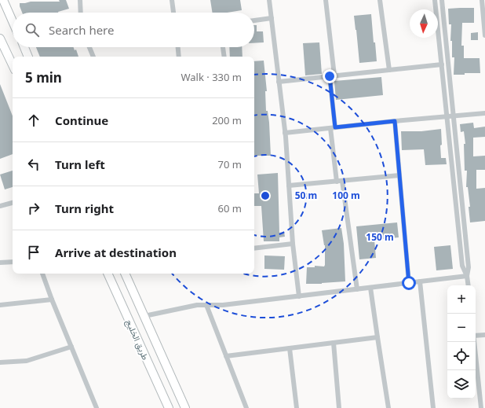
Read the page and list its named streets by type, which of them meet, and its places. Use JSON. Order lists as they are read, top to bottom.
{
  "streets": {
    "main road": ["طريق الخليج"]
  },
  "north": "bottom",
  "page": {
    "search": "Search here",
    "heading": ["5 min", "Walk · 330 m"],
    "list": [
      ["Continue", "200 m"],
      ["Turn left", "70 m"],
      ["Turn right", "60 m"],
      "Arrive at destination"
    ],
    "map_buttons": ["+", "−"]
  },
  "rings": ["50 m", "100 m", "150 m"]
}
